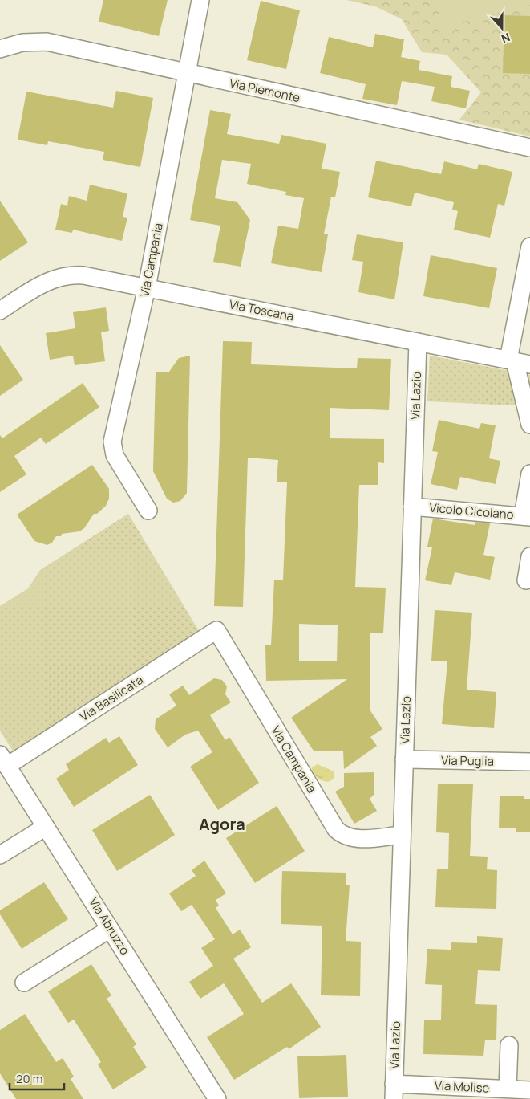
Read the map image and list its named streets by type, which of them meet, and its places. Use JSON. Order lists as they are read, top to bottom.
{
  "streets": {
    "street": [
      "Via Piemonte",
      "Via Campania",
      "Via Toscana",
      "Via Lazio",
      "Vicolo Cicolano",
      "Via Basilicata",
      "Via Puglia",
      "Via Abruzzo",
      "Via Molise"
    ]
  },
  "crossings": [
    ["Via Piemonte", "Via Campania"],
    ["Via Campania", "Via Toscana"],
    ["Via Campania", "Via Lazio"],
    ["Via Campania", "Via Basilicata"],
    ["Via Toscana", "Via Lazio"],
    ["Via Lazio", "Vicolo Cicolano"],
    ["Via Lazio", "Via Puglia"],
    ["Via Lazio", "Via Molise"],
    ["Via Basilicata", "Via Abruzzo"]
  ],
  "districts": ["Agora"],
  "scale_bar": "20 m",
  "north": "bottom"
}
